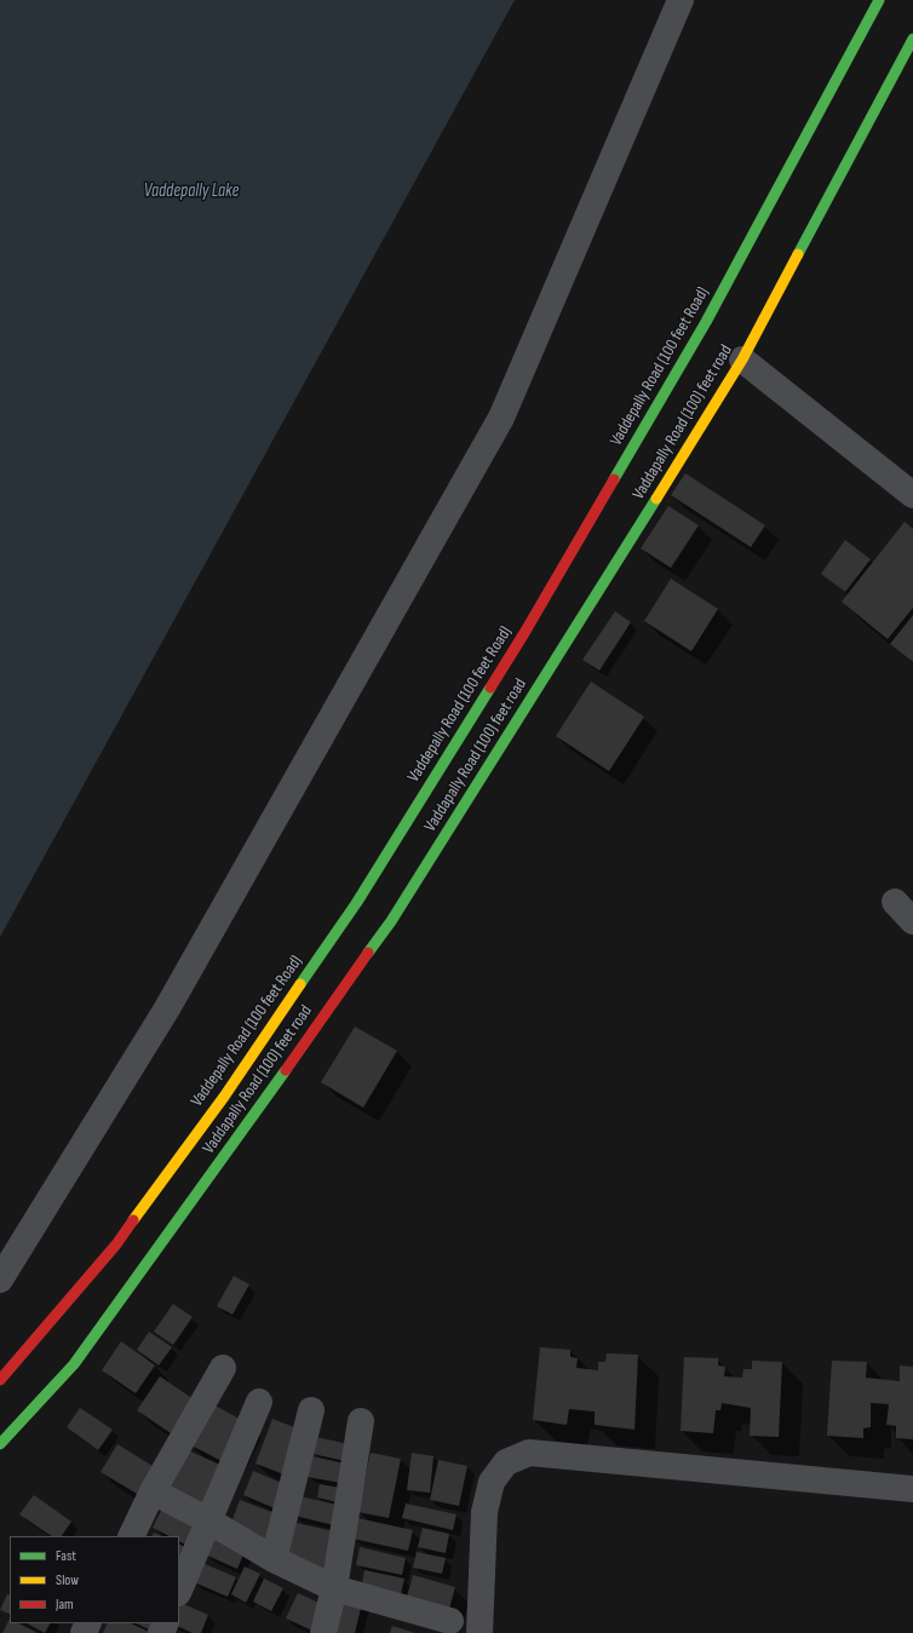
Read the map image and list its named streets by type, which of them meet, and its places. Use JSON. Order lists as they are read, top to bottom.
{
  "streets": {
    "main road": ["Vaddepally Road (100 feet Road)", "Vaddapally Road (100) feet road"]
  },
  "water": ["Vaddepally Lake"],
  "legend": ["Fast", "Slow", "Jam"]
}
